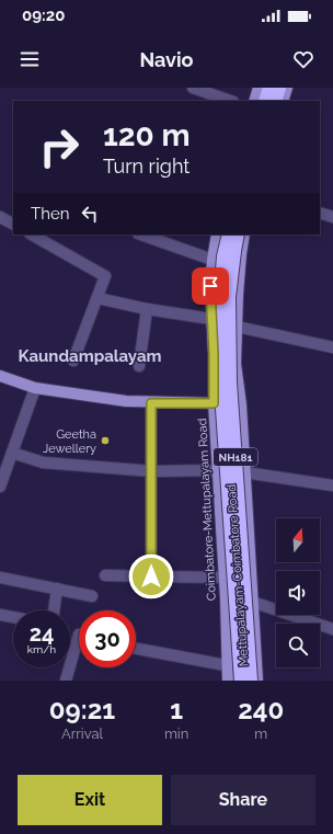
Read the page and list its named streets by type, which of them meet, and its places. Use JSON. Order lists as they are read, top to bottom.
{
  "streets": {
    "highway": ["NH181"],
    "main road": ["Coimbatore-Mettupalayam Road", "Mettupalayam-Coimbatore Road"]
  },
  "districts": ["Kaundampalayam"],
  "places": ["Geetha Jewellery"],
  "north": "top",
  "page": {
    "status": "09:20",
    "header": "Navio",
    "turn": ["120 m", "Turn right"],
    "then": "Then",
    "speed": "24 km/h",
    "limit": "30",
    "eta": [
      "09:21",
      "Arrival",
      "1",
      "min",
      "240",
      "m"
    ],
    "buttons": ["Exit", "Share"]
  }
}
